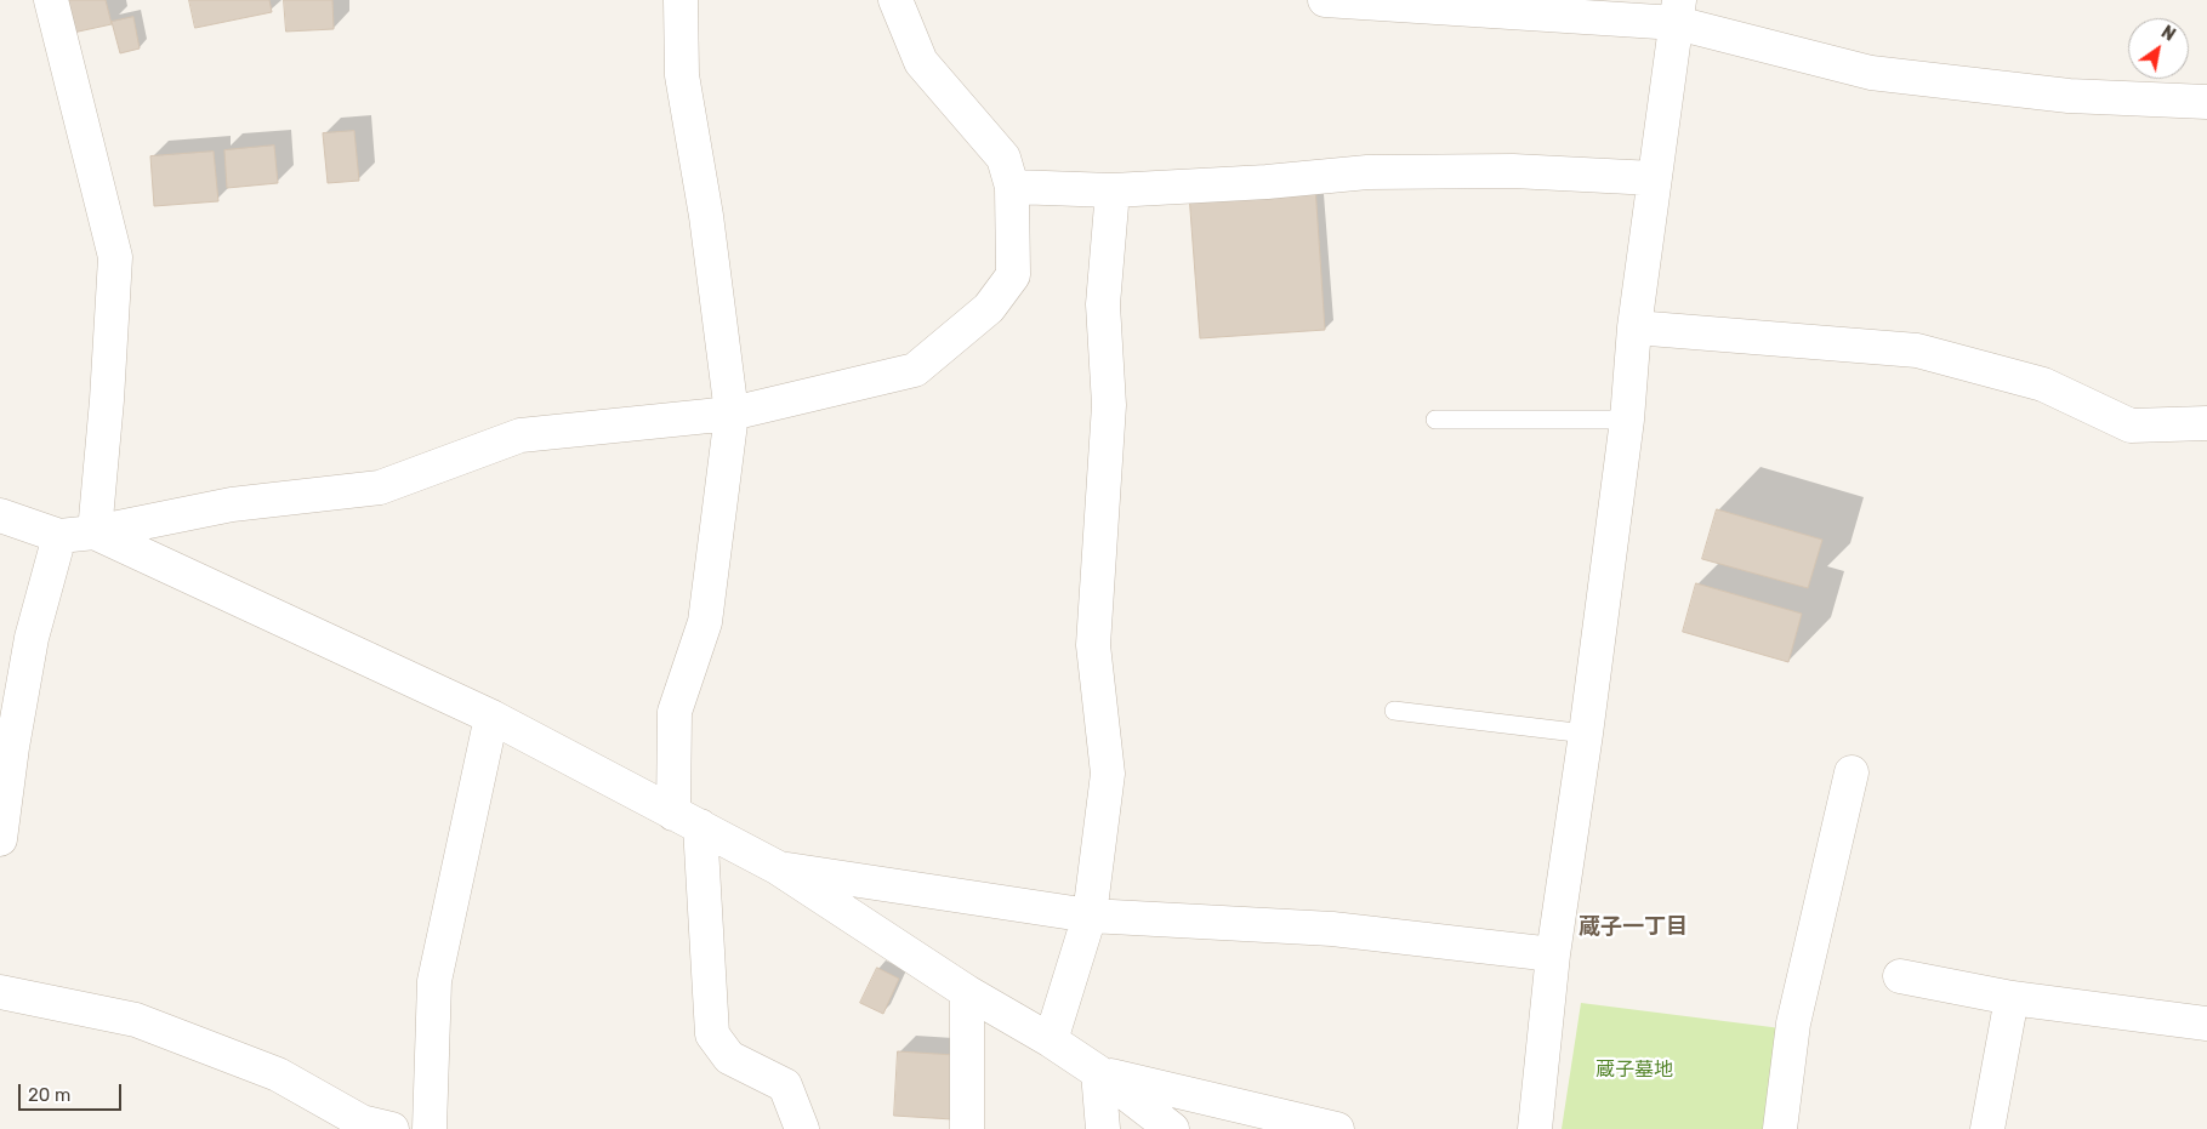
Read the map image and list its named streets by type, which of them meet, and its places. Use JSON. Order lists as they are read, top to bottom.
{
  "districts": ["蔵子一丁目"],
  "parks": ["蔵子墓地"],
  "scale_bar": "20 m",
  "north": "top right"
}
